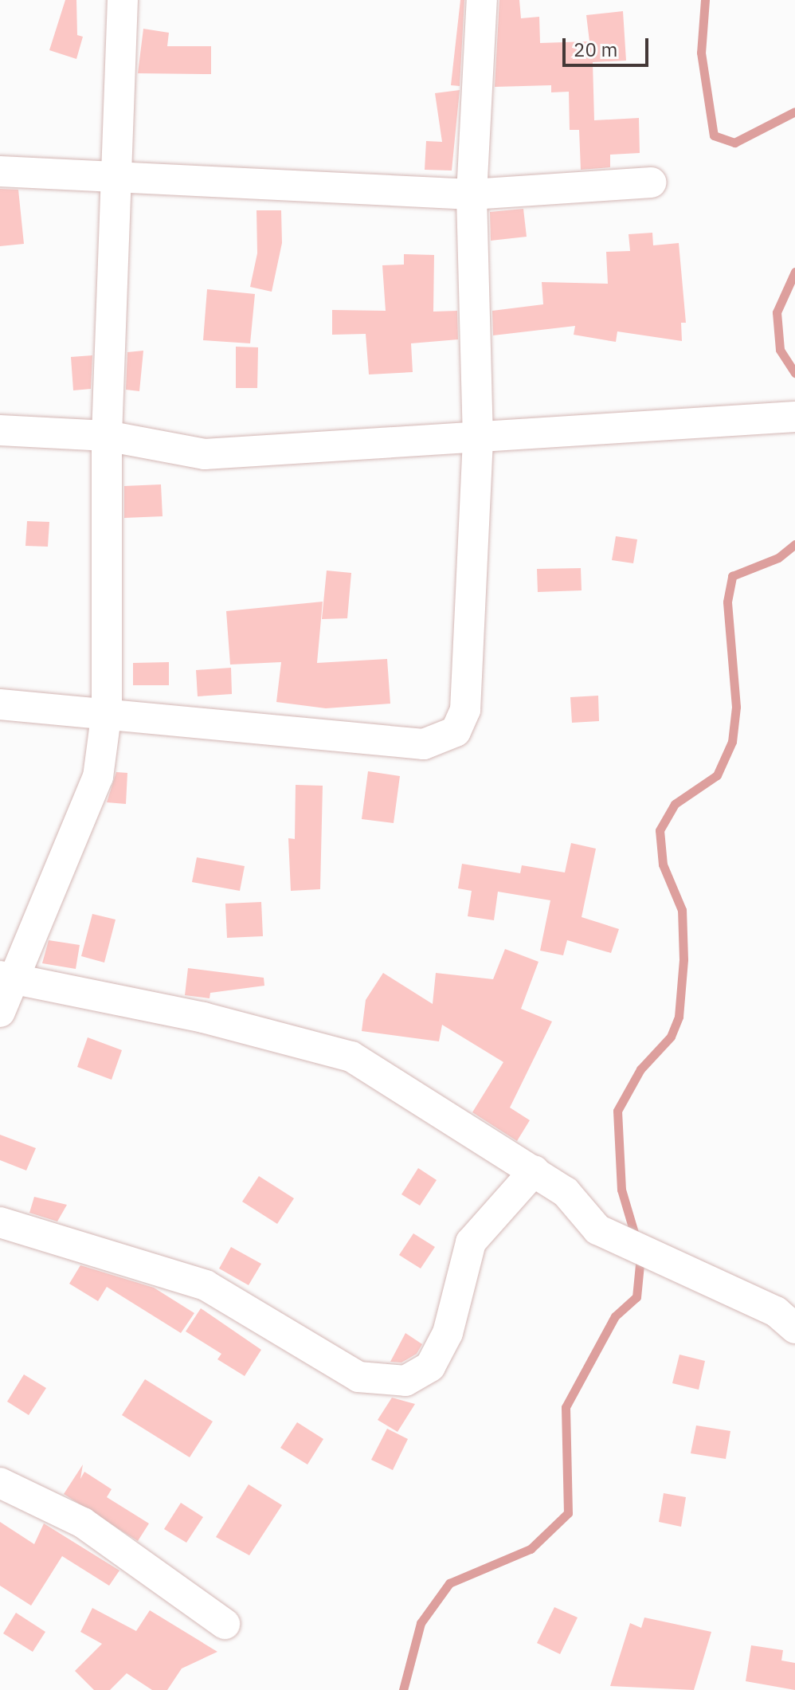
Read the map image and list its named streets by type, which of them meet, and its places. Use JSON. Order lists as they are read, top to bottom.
{
  "scale_bar": "20 m"
}
